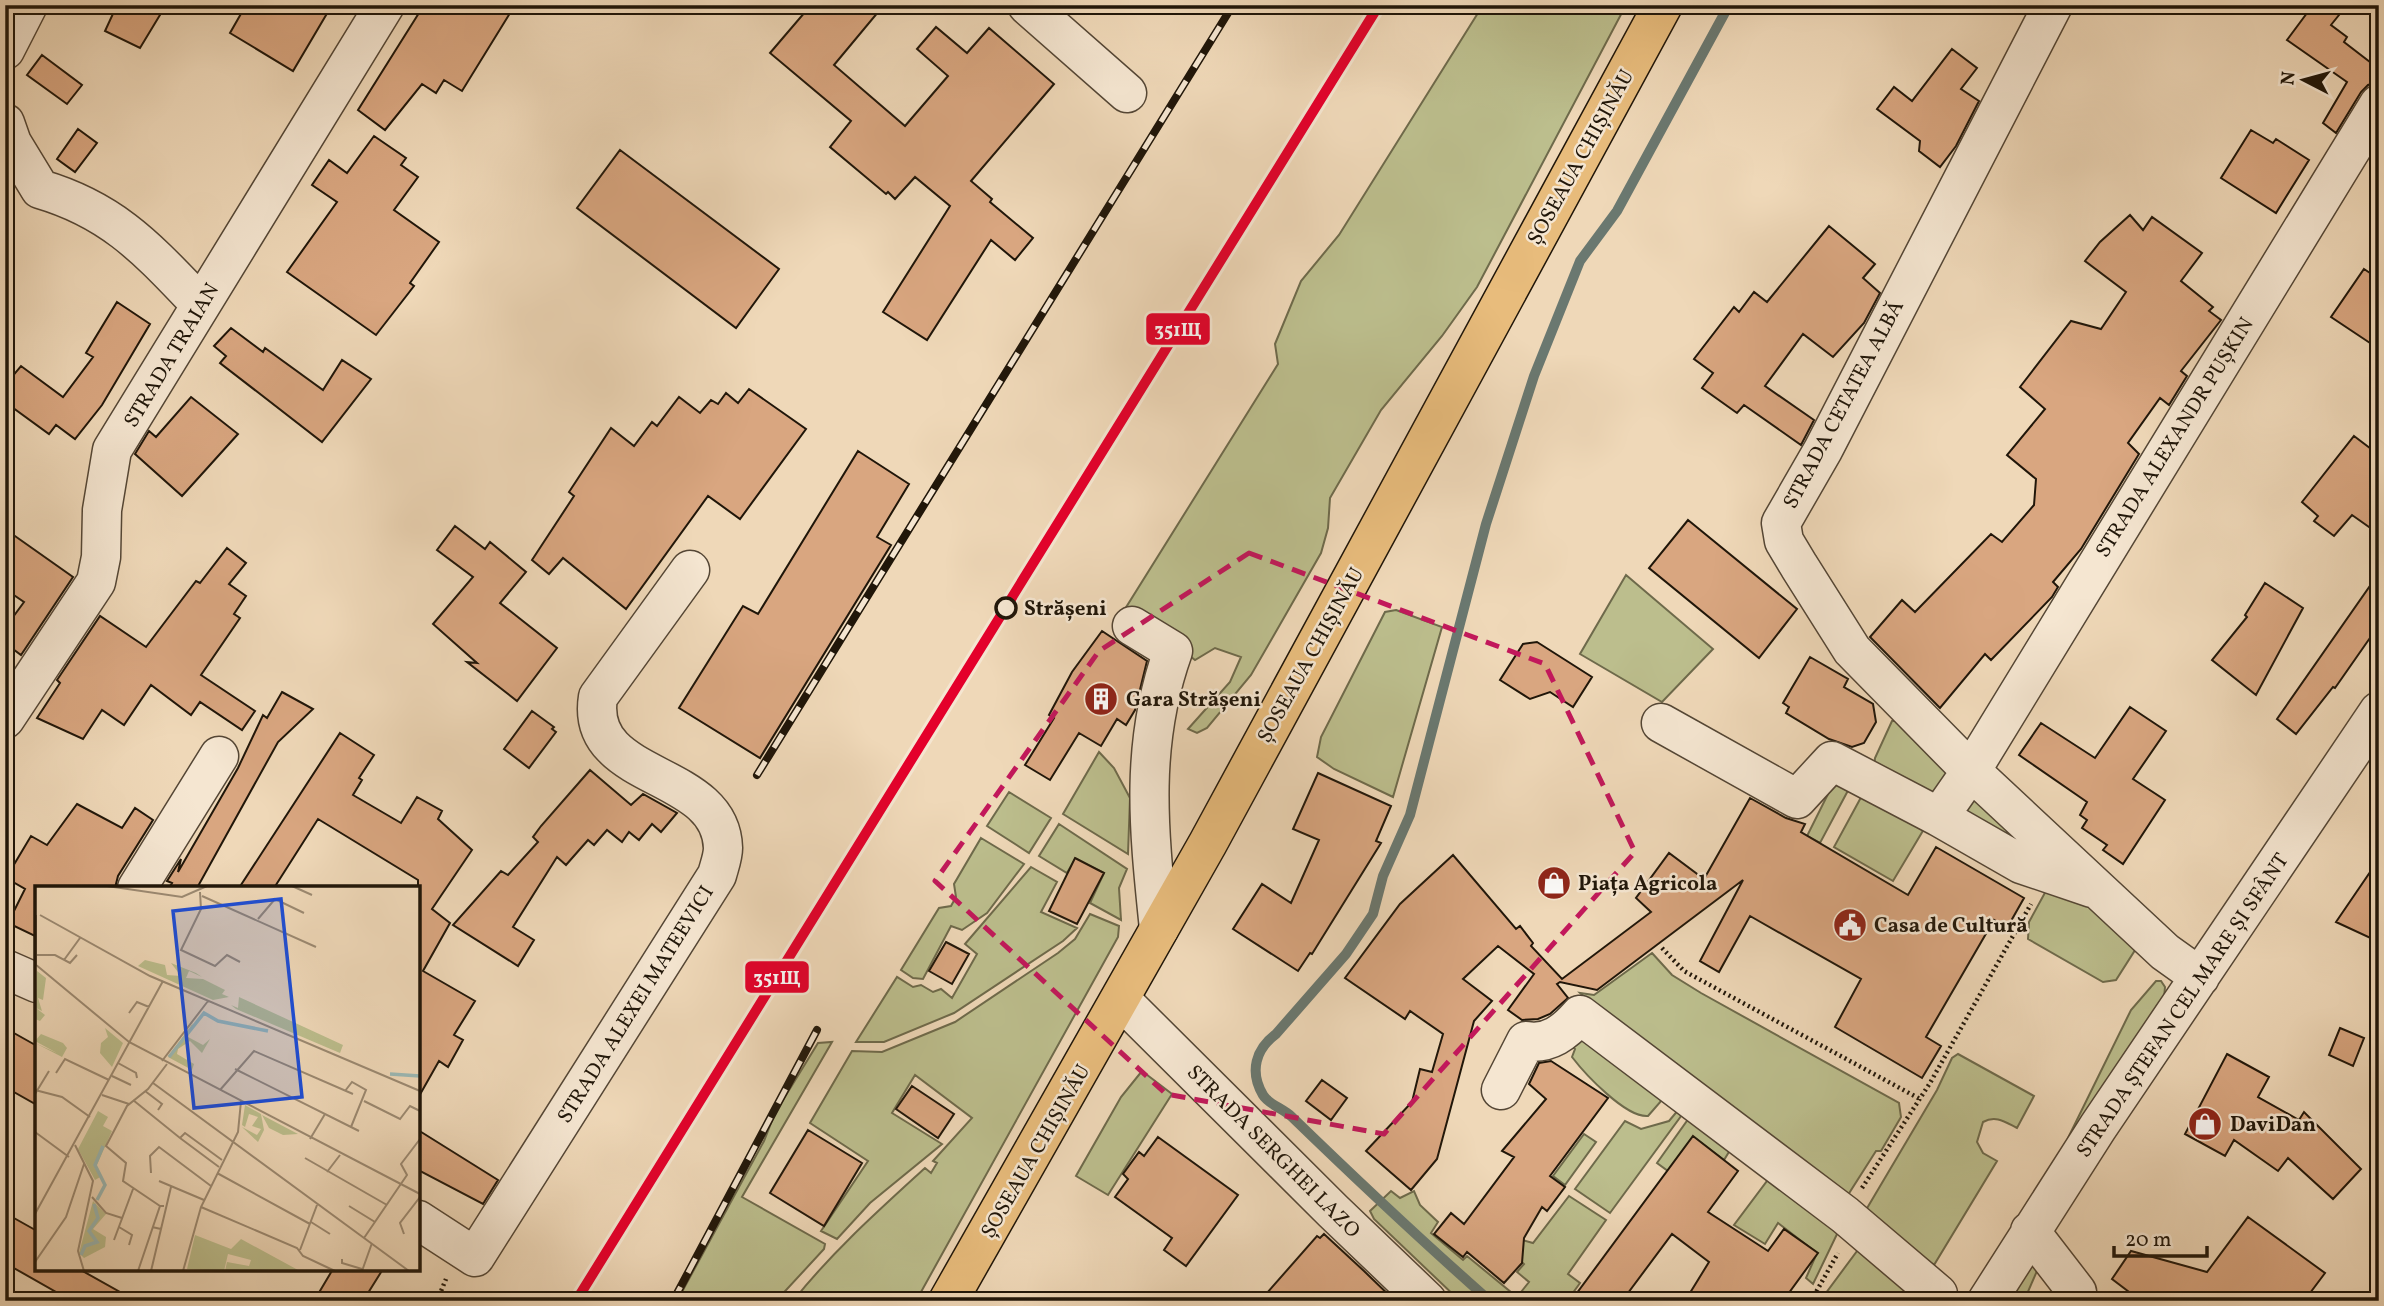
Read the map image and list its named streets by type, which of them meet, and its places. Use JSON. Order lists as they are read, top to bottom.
{
  "streets": {
    "highway": ["ȘOSEAUA CHIȘINĂU"],
    "street": [
      "STRADA TRAIAN",
      "STRADA CETATEA ALBĂ",
      "STRADA ALEXANDR PUȘKIN",
      "STRADA ALEXEI MATEEVICI",
      "STRADA ȘTEFAN CEL MARE ȘI SFÂNT",
      "STRADA SERGHEI LAZO"
    ]
  },
  "crossings": [
    ["ȘOSEAUA CHIȘINĂU", "STRADA SERGHEI LAZO"],
    ["STRADA CETATEA ALBĂ", "STRADA ALEXANDR PUȘKIN"],
    ["STRADA CETATEA ALBĂ", "STRADA ȘTEFAN CEL MARE ȘI SFÂNT"]
  ],
  "places": {
    "other": ["Strășeni"],
    "building": ["Gara Strășeni"],
    "shop": ["Piața Agricola", "DaviDan"],
    "public building": ["Casa de Cultură"]
  },
  "lines": ["transit line 351Щ"],
  "scale_bar": "20 m",
  "north": "left"
}
